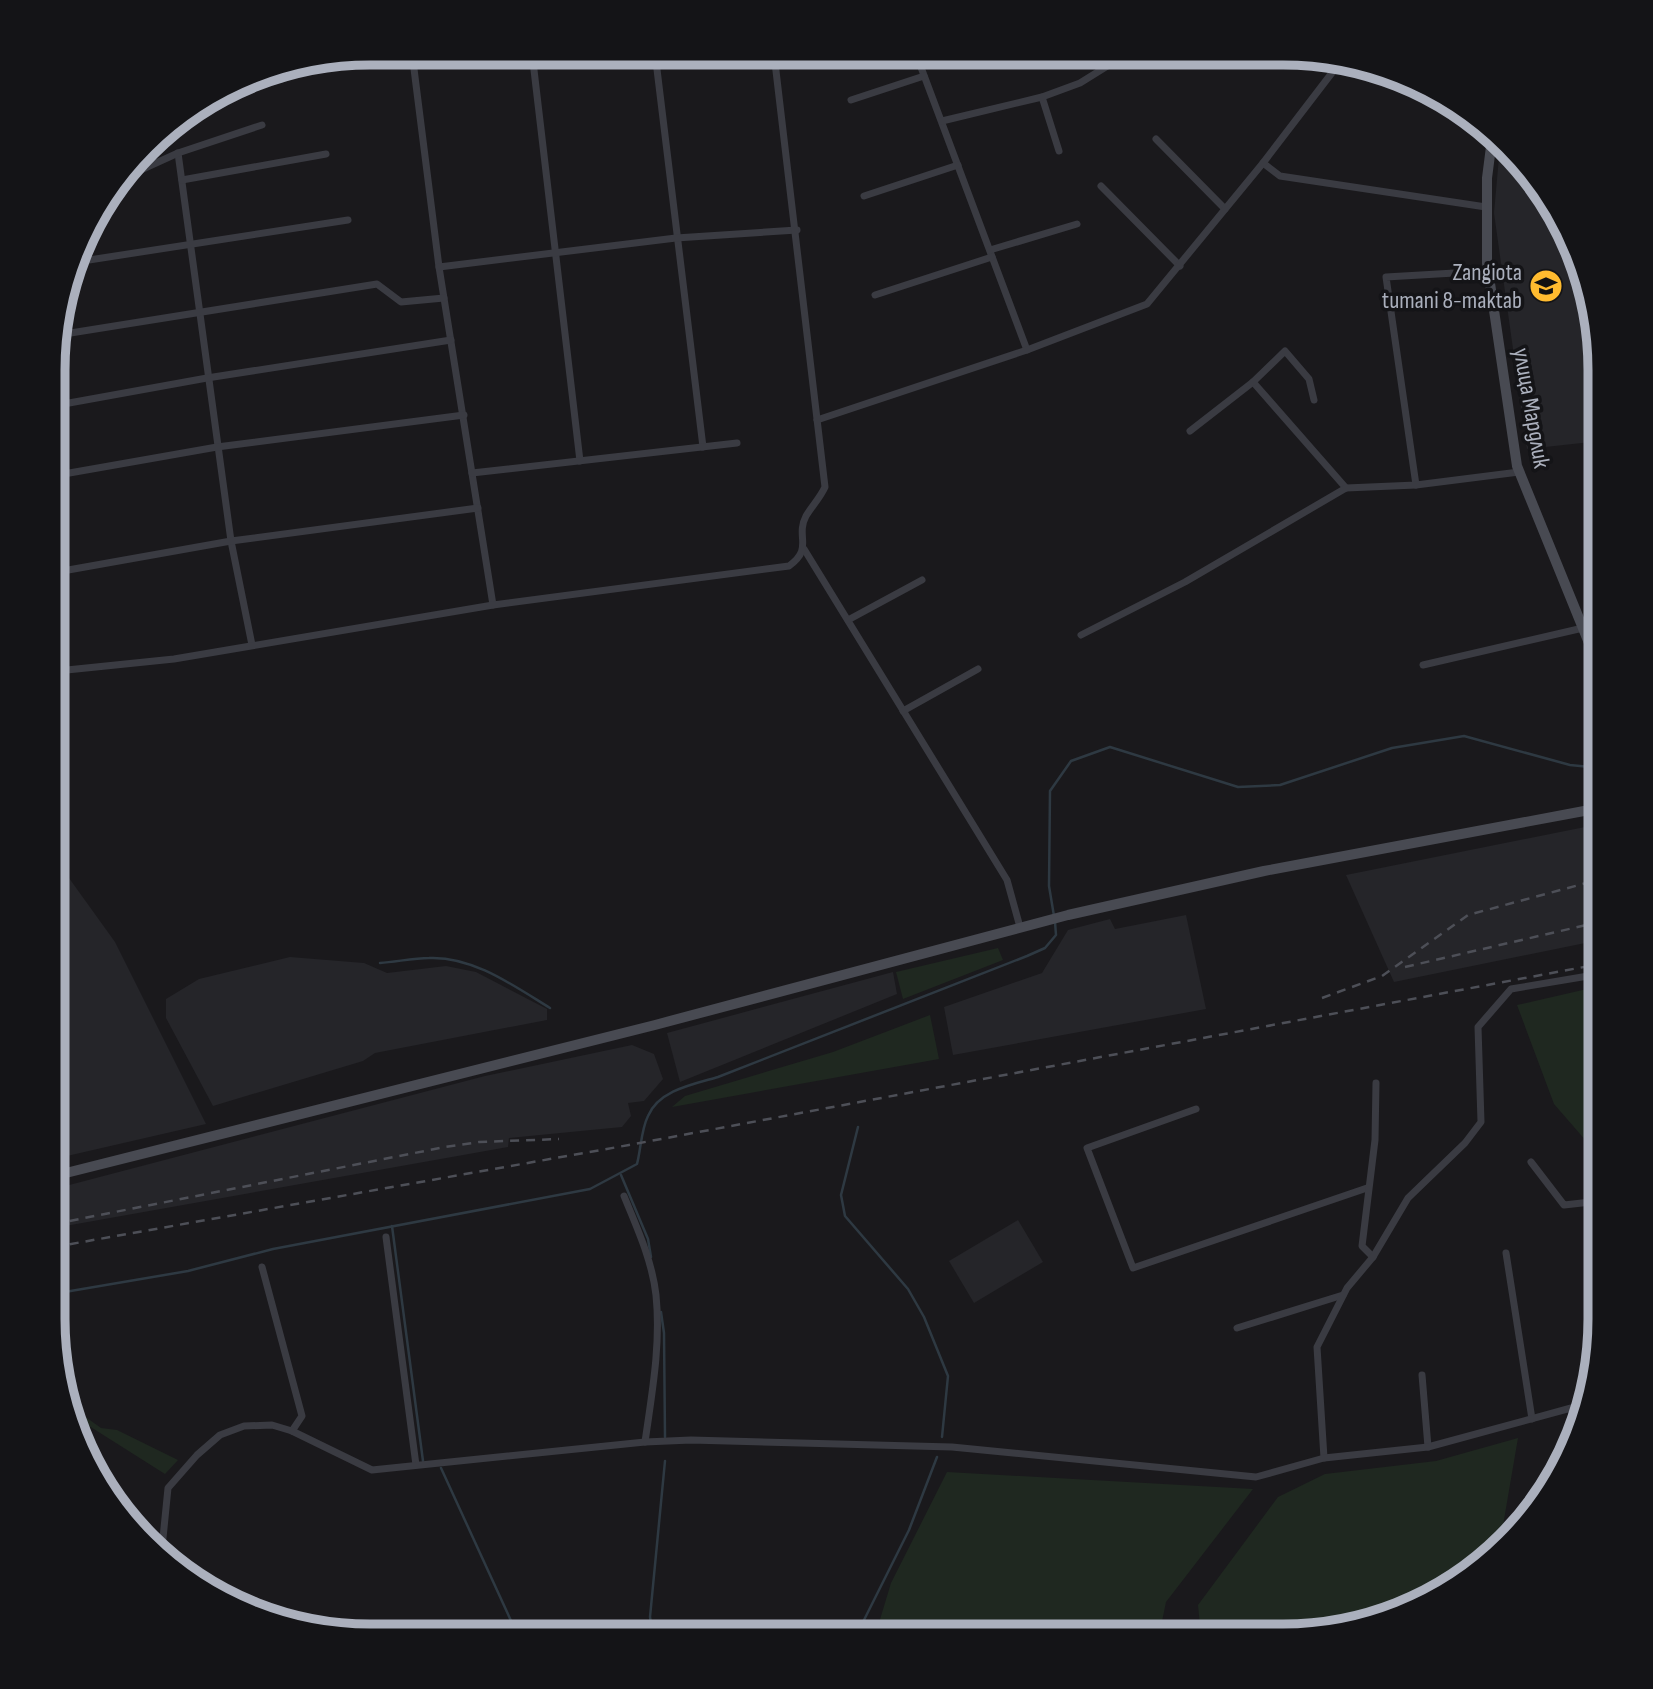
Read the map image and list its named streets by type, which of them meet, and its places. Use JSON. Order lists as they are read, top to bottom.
{
  "streets": {
    "main road": ["улица Мардлик"]
  },
  "places": {
    "school or university": ["Zangiota tumani 8-maktab"]
  }
}
